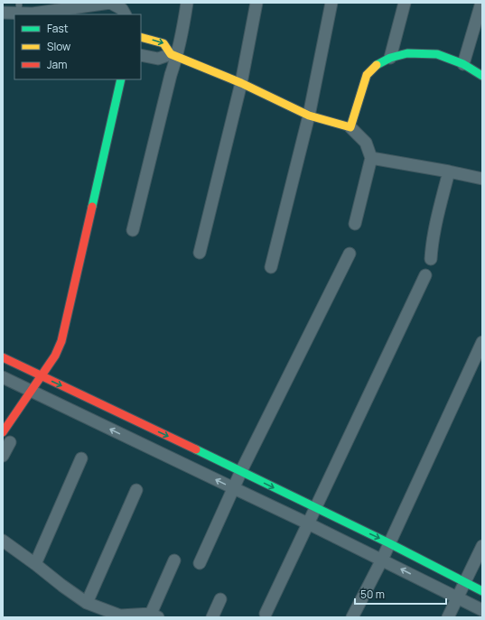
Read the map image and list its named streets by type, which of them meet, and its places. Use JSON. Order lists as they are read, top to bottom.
{
  "legend": ["Fast", "Slow", "Jam"],
  "scale_bar": "50 m"
}
